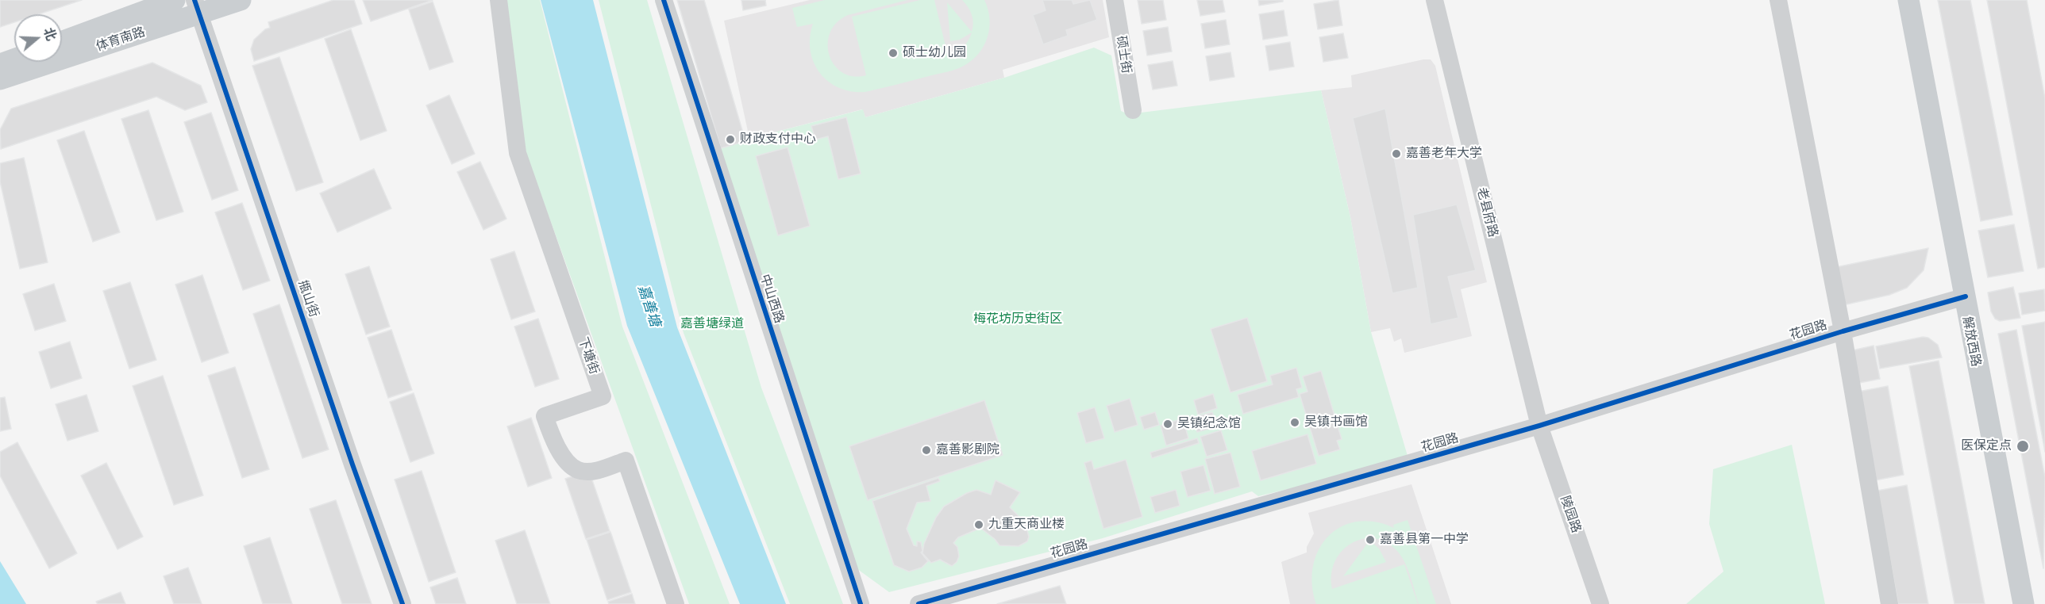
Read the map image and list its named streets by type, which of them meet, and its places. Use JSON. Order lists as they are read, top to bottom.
{
  "streets": {
    "main road": ["体育南路", "解放西路"],
    "street": [
      "硕士街",
      "老县府路",
      "甁山街",
      "中山西路",
      "花园路",
      "下塘街",
      "陵园路"
    ]
  },
  "crossings": [
    ["体育南路", "甁山街"],
    ["老县府路", "花园路"],
    ["老县府路", "陵园路"],
    ["花园路", "解放西路"],
    ["花园路", "陵园路"]
  ],
  "water": ["嘉善塘"],
  "parks": ["梅花坊历史街区", "嘉善塘绿道"],
  "places": [
    "硕士幼儿园",
    "财政支付中心",
    "嘉善老年大学",
    "吴镇书画馆",
    "吴镇纪念馆",
    "医保定点",
    "嘉善影剧院",
    "九重天商业楼",
    "嘉善县第一中学"
  ],
  "north": "right"
}
